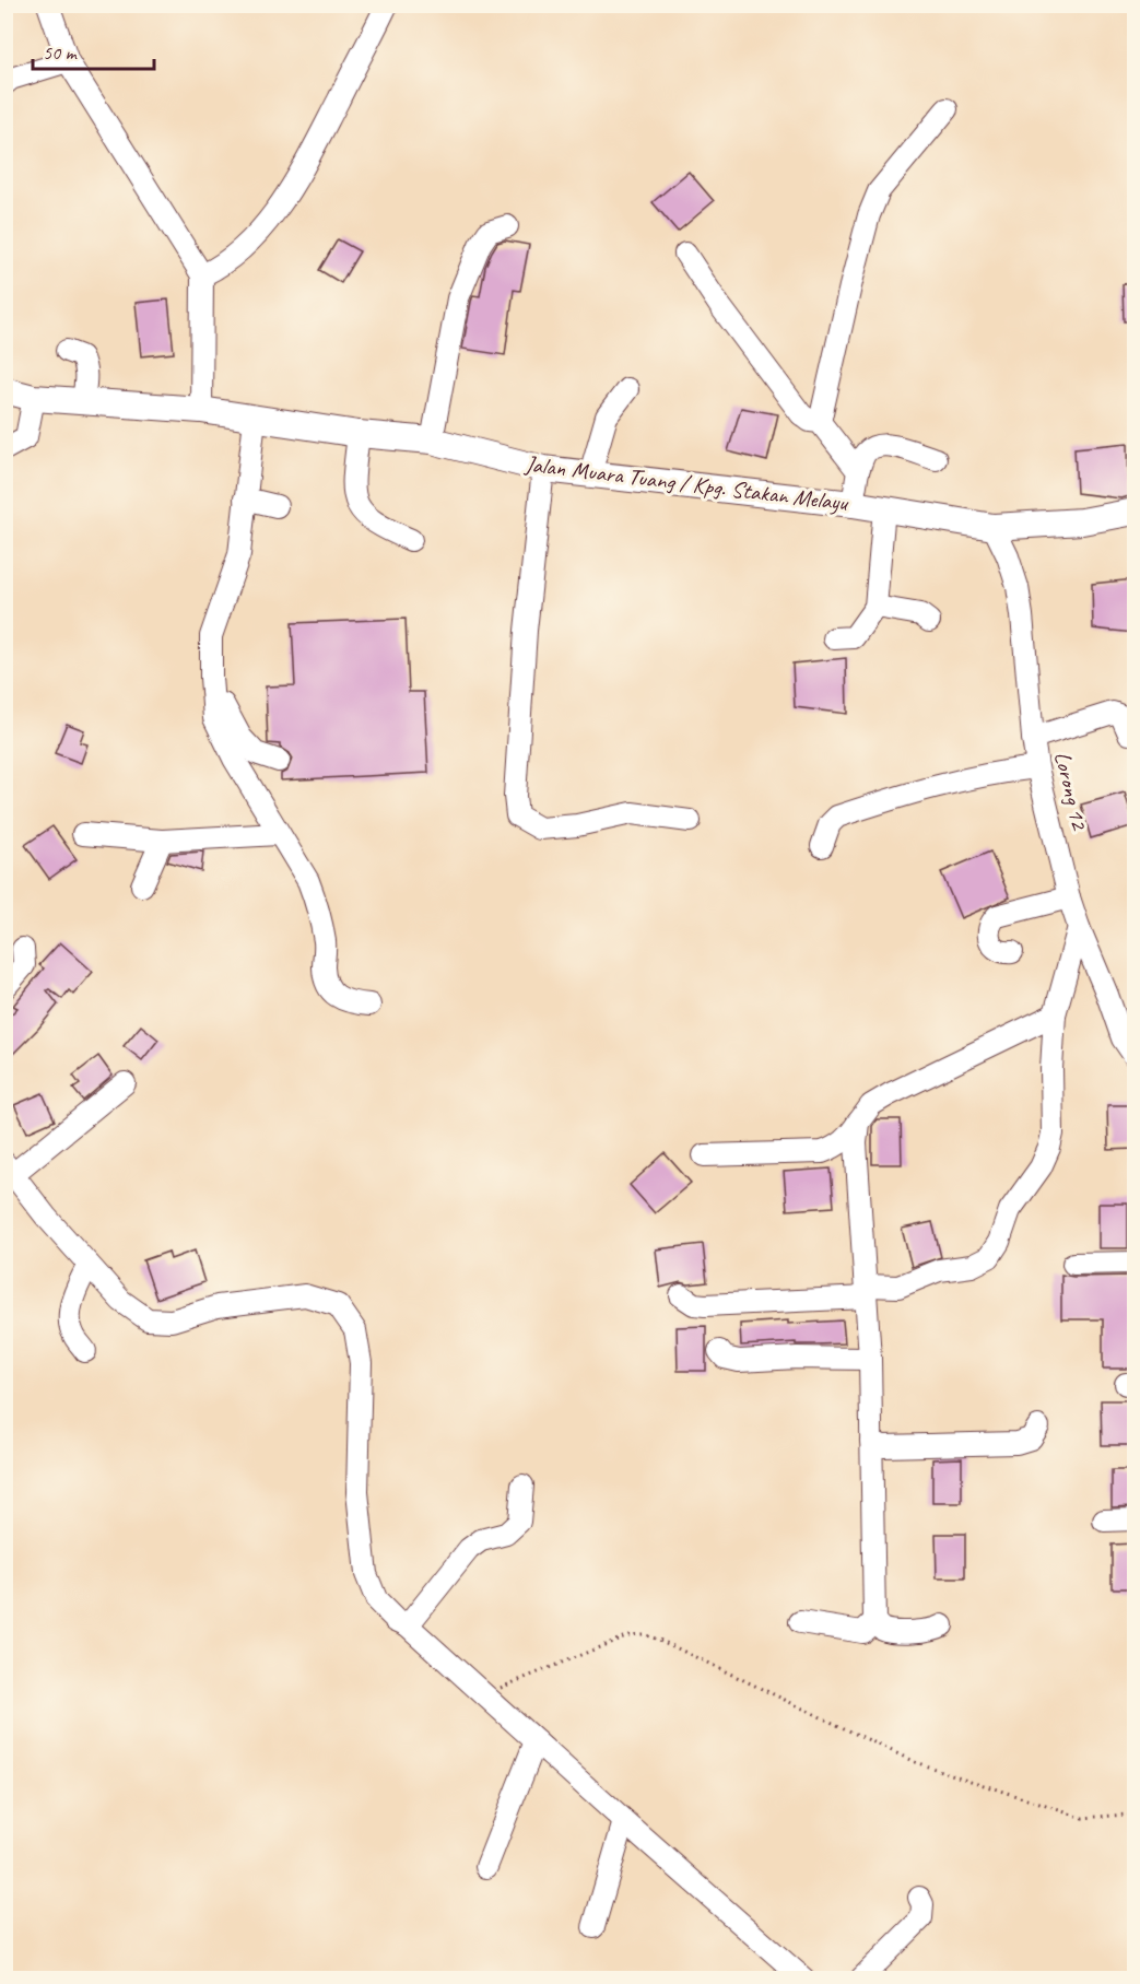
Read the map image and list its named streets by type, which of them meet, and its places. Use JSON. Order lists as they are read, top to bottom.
{
  "streets": {
    "main road": ["Jalan Muara Tuang / Kpg. Stakan Melayu"],
    "street": ["Lorong 12"]
  },
  "crossings": [
    ["Jalan Muara Tuang / Kpg. Stakan Melayu", "Lorong 12"]
  ],
  "scale_bar": "50 m"
}
